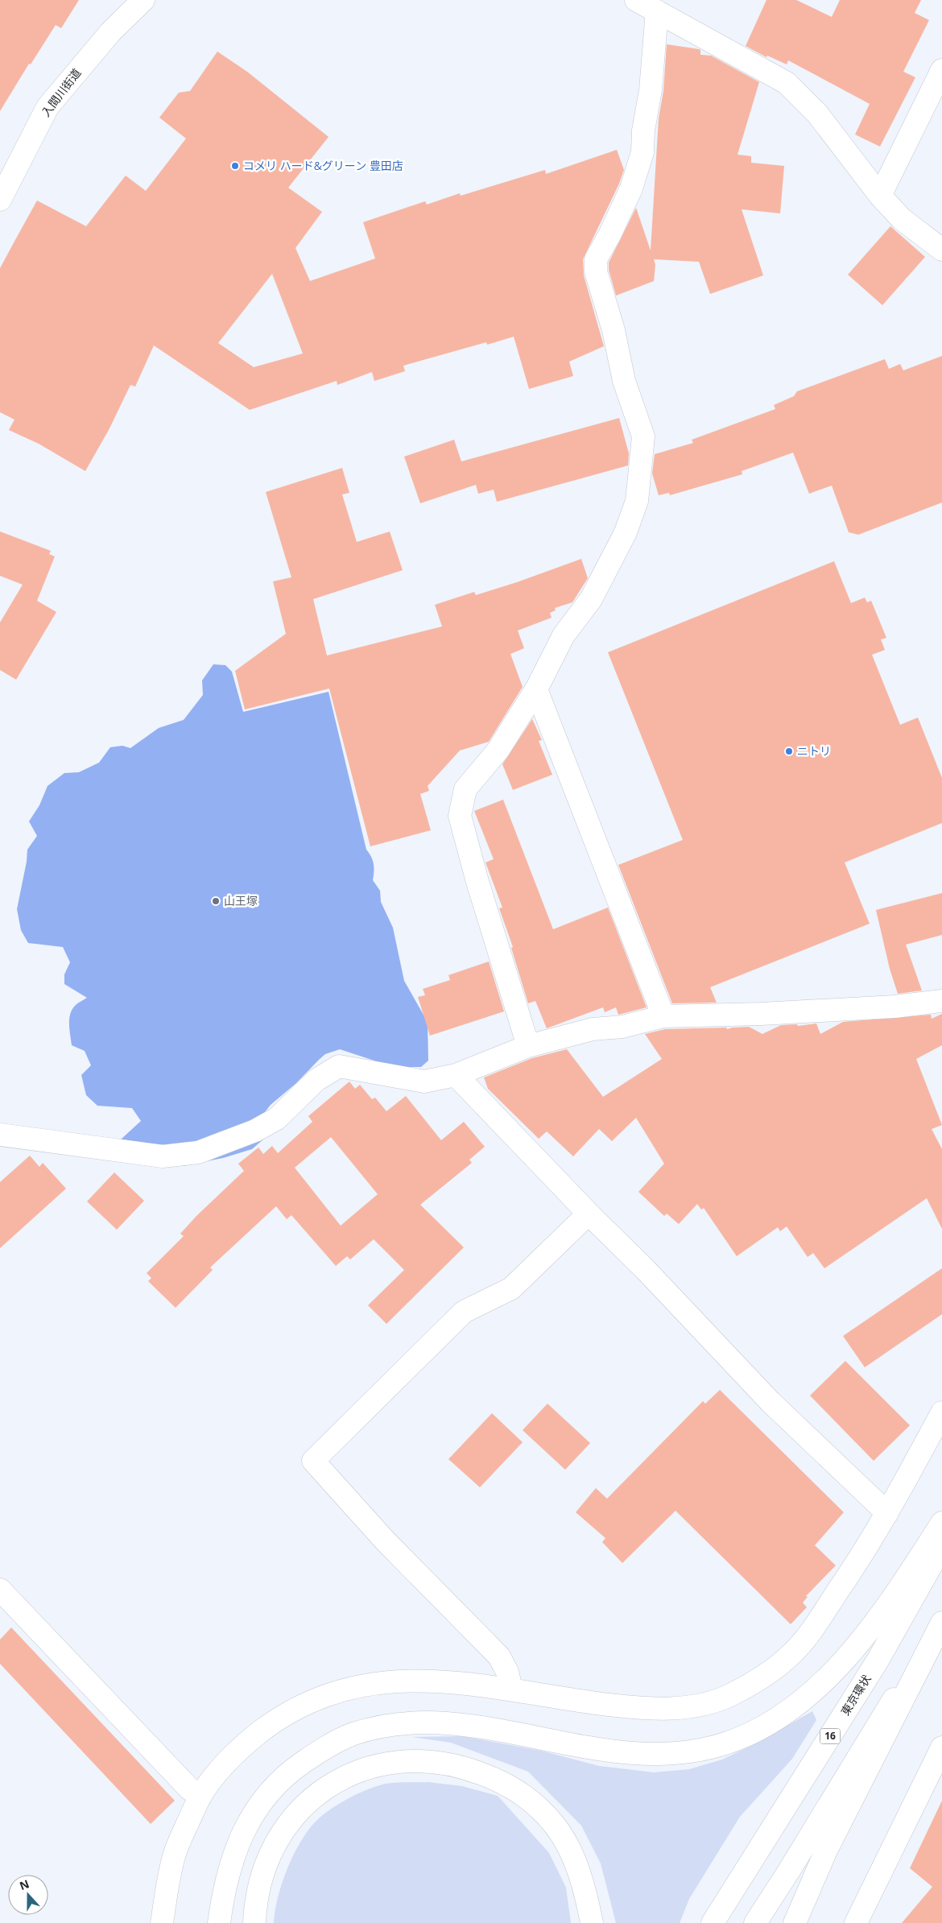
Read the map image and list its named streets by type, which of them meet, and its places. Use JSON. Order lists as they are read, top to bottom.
{
  "streets": {
    "main road": ["入間川街道", "東京環状", "16"]
  },
  "places": ["コメリ ハード&グリーン 豊田店", "ニトリ", "山王塚"],
  "north": "top"
}
